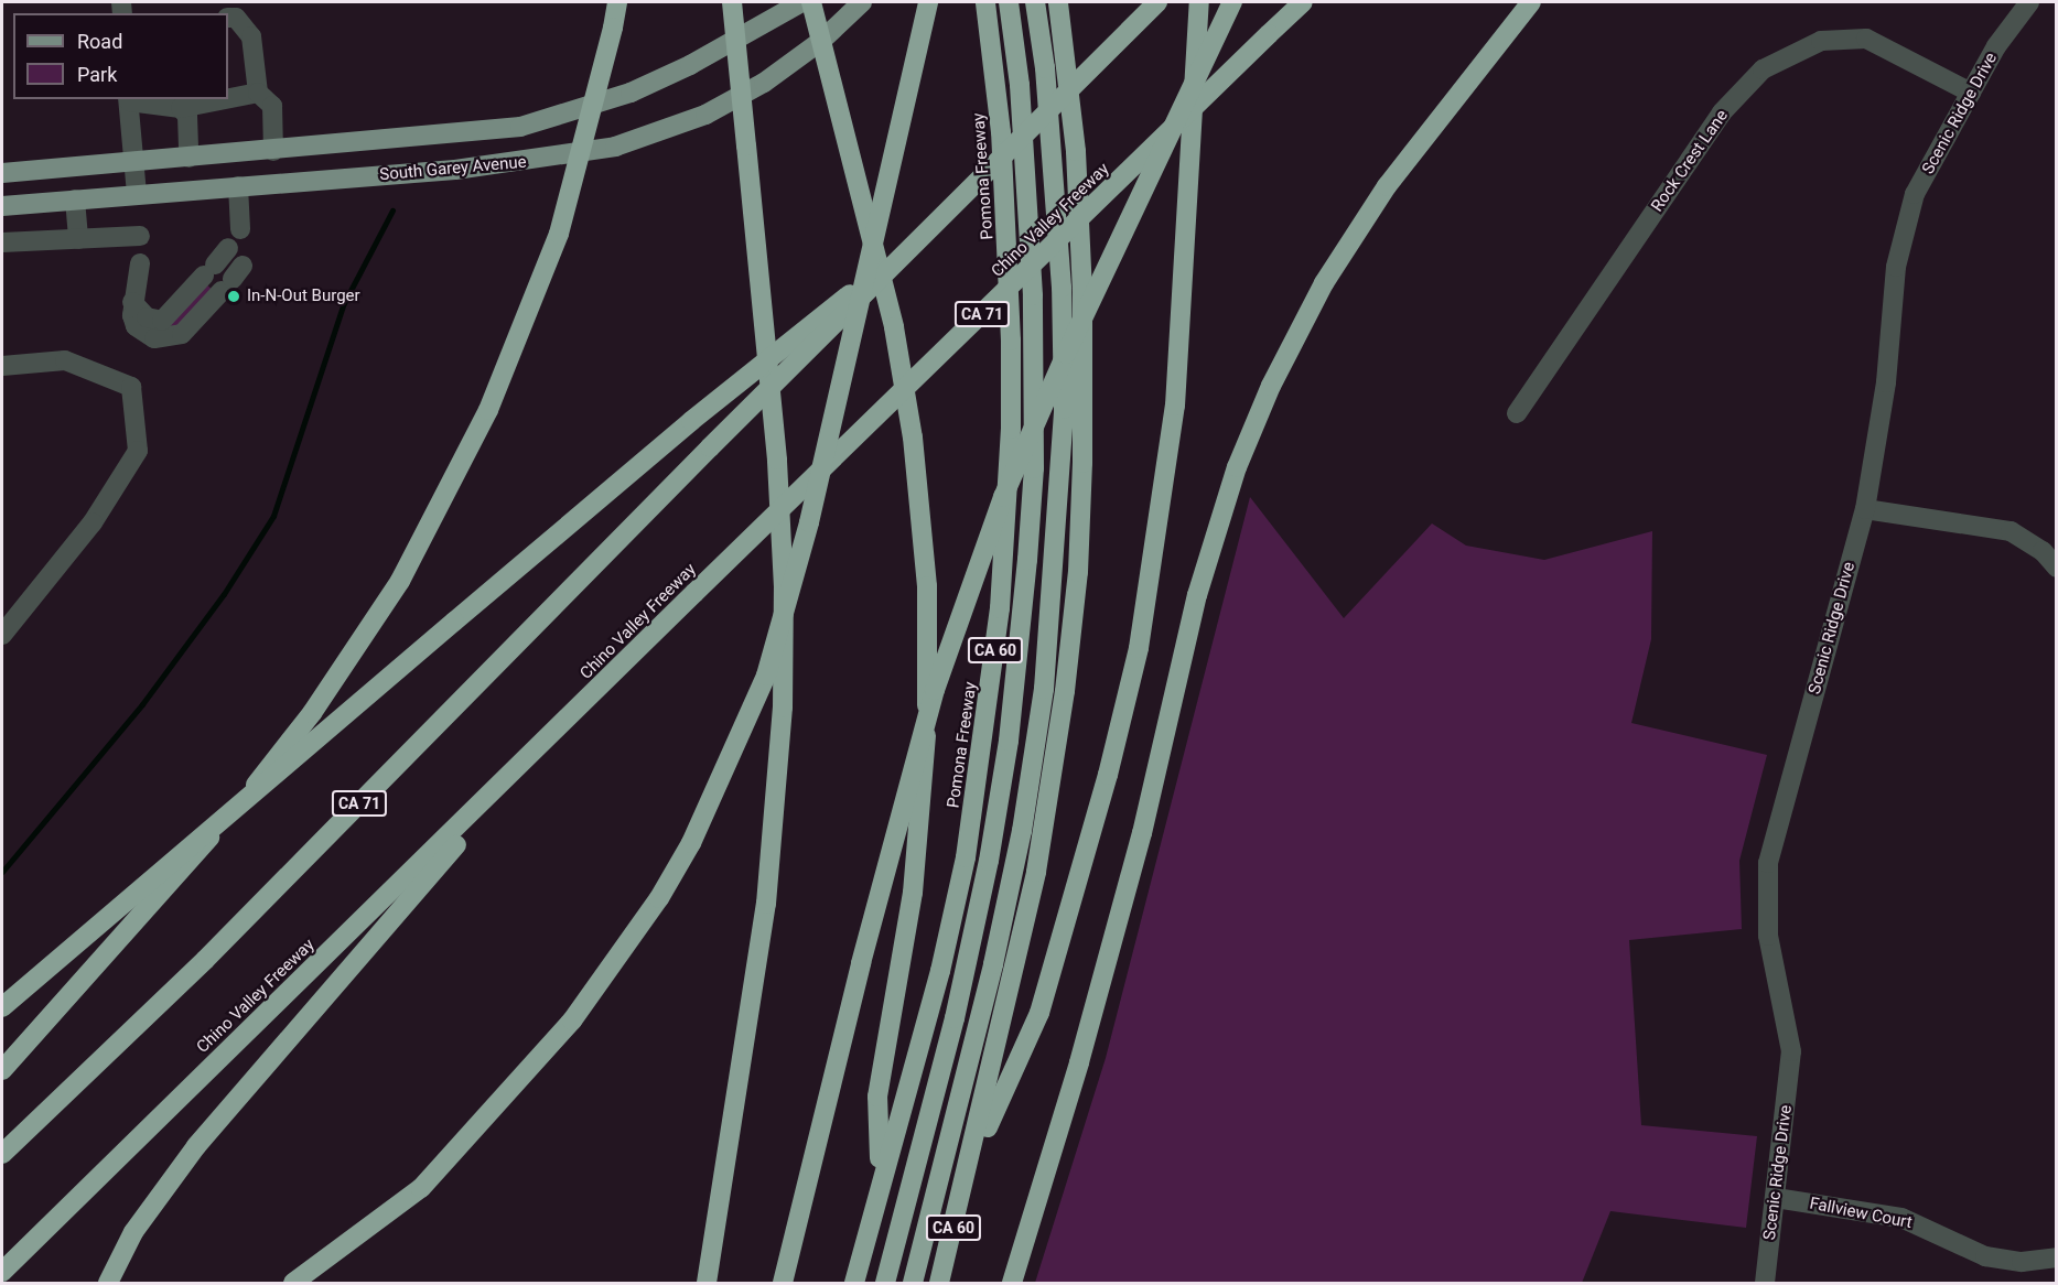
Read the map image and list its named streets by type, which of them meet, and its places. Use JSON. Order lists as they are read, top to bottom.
{
  "streets": {
    "highway": [
      "Pomona Freeway",
      "Chino Valley Freeway",
      "CA 71",
      "CA 60"
    ],
    "main road": ["South Garey Avenue"],
    "street": ["Scenic Ridge Drive", "Rock Crest Lane", "Fallview Court"]
  },
  "crossings": [
    ["Scenic Ridge Drive", "Rock Crest Lane"],
    ["Scenic Ridge Drive", "Fallview Court"]
  ],
  "places": ["In-N-Out Burger"],
  "legend": ["Road", "Park"]
}
